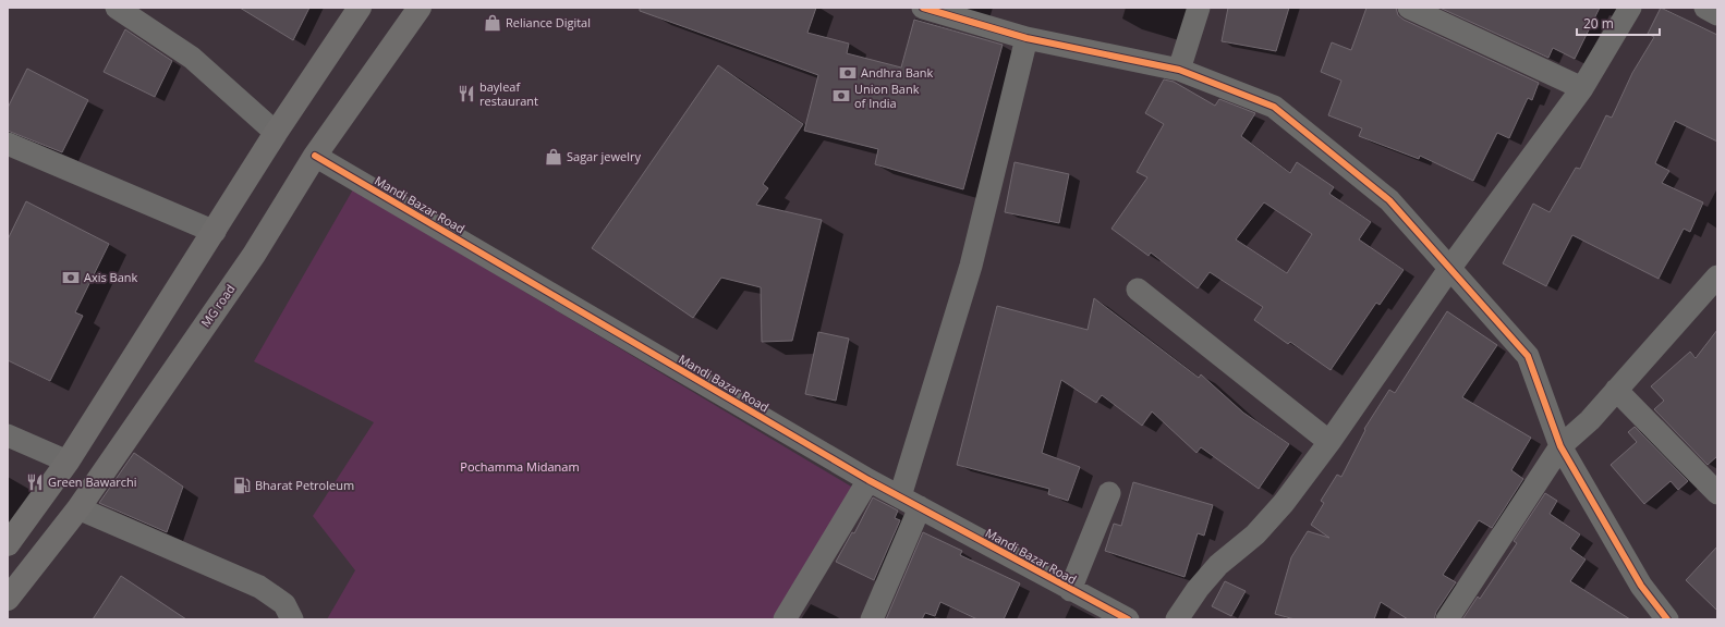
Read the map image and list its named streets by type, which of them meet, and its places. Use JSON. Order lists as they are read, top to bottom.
{
  "streets": {
    "main road": ["MG road"],
    "street": ["Mandi Bazar Road"]
  },
  "crossings": [
    ["Mandi Bazar Road", "MG road"]
  ],
  "parks": ["Pochamma Midanam"],
  "places": {
    "shop": ["Reliance Digital", "Sagar jewelry"],
    "bank": ["Andhra Bank", "Union Bank of India", "Axis Bank"],
    "restaurant": ["bayleaf restaurant", "Green Bawarchi"],
    "fuel station": ["Bharat Petroleum"]
  },
  "scale_bar": "20 m"
}
